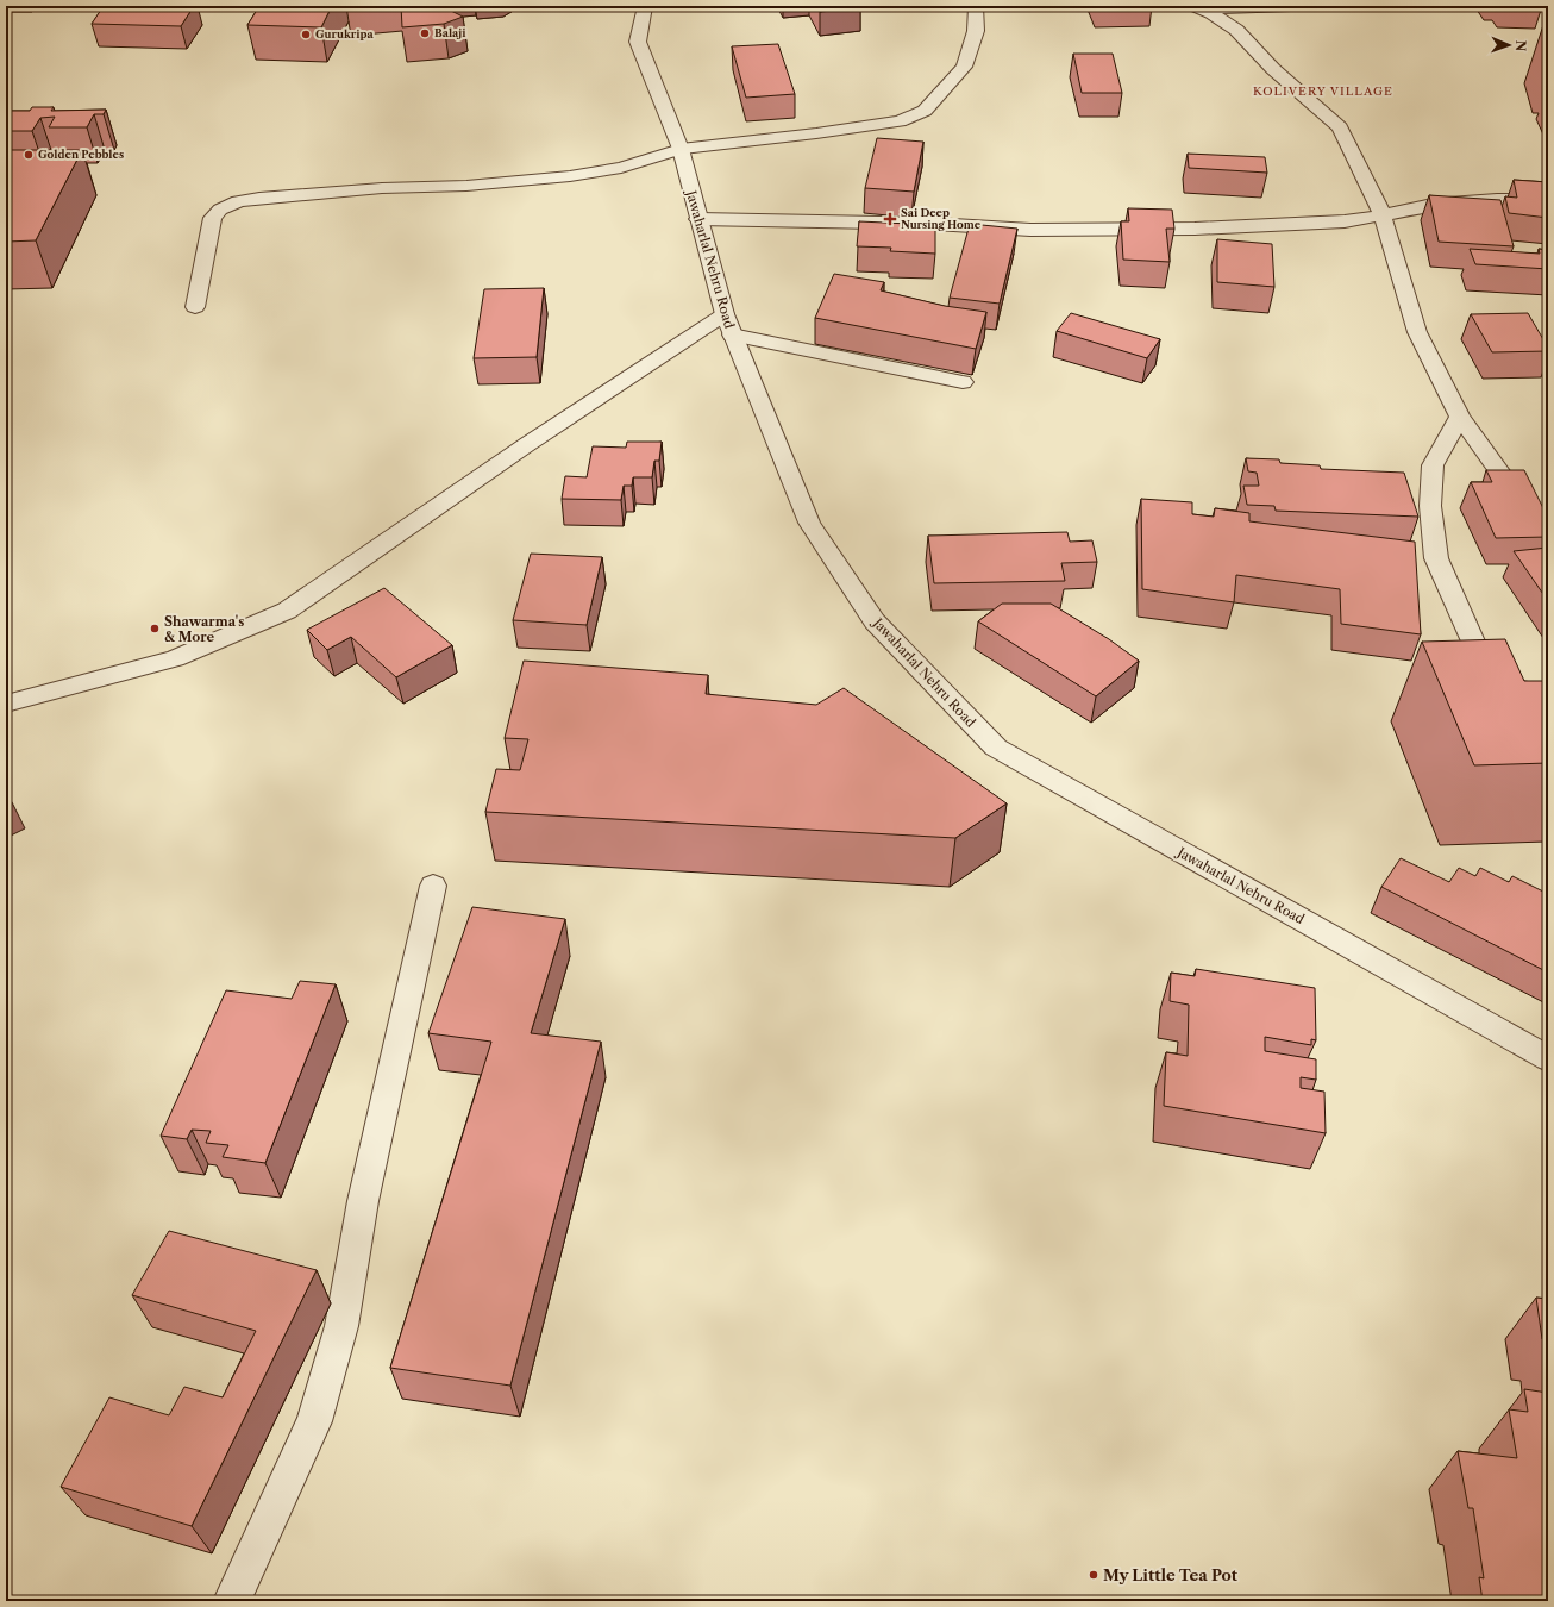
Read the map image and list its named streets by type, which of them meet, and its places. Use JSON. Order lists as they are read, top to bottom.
{
  "streets": {
    "street": ["Jawaharlal Nehru Road"]
  },
  "districts": ["KOLIVERY VILLAGE"],
  "places": {
    "other": [
      "Balaji",
      "Gurukripa",
      "Golden Pebbles",
      "Shawarma's & More",
      "My Little Tea Pot"
    ],
    "health": ["Sai Deep Nursing Home"]
  },
  "north": "right"
}
